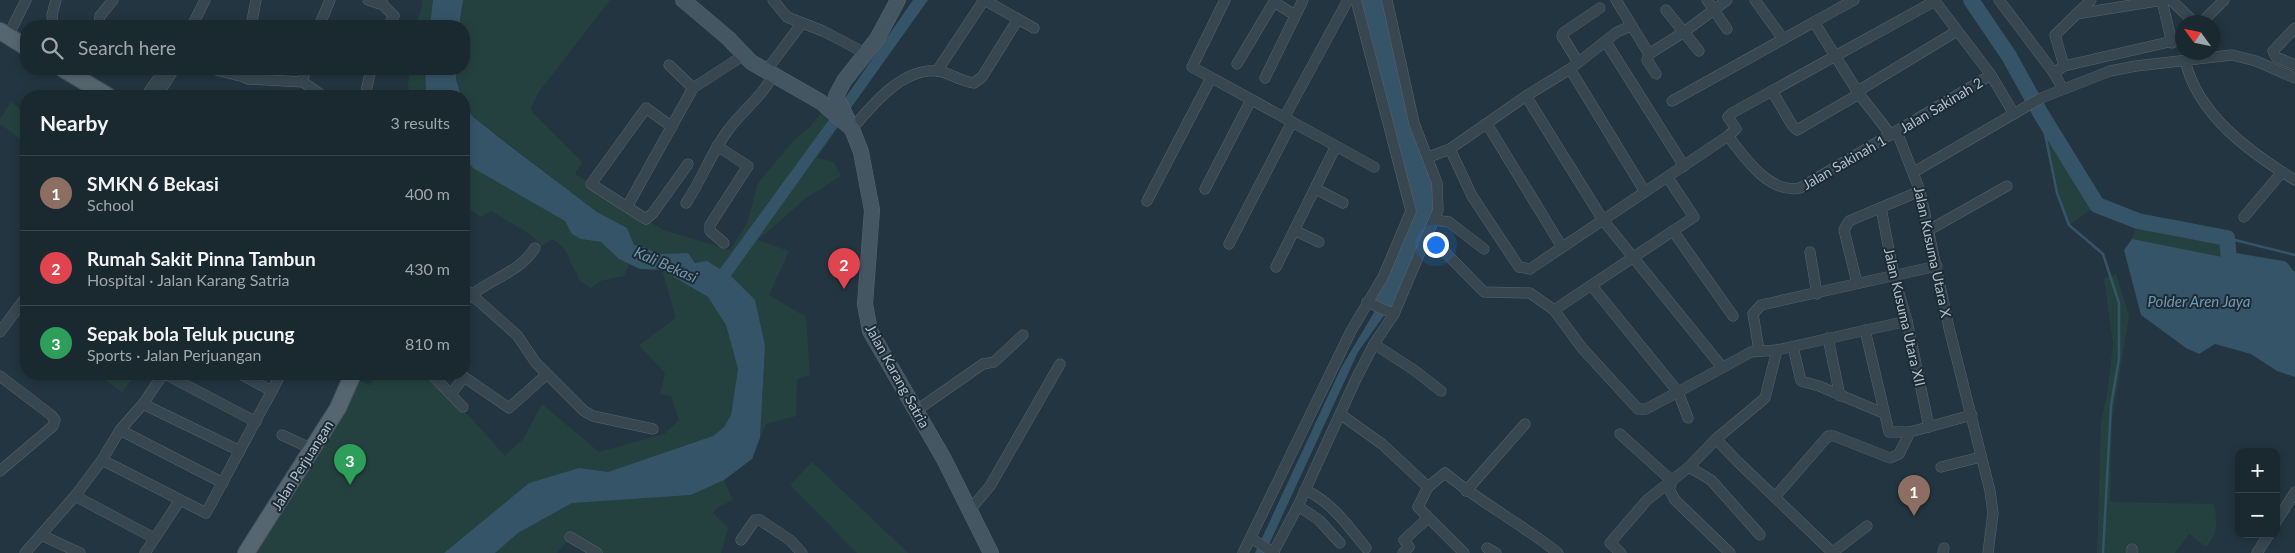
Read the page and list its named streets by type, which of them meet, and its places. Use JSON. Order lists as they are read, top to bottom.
{
  "streets": {
    "main road": ["Jalan Perjuangan"],
    "street": [
      "Jalan Sakinah 2",
      "Jalan Sakinah 1",
      "Jalan Kusuma Utara X",
      "Jalan Kusuma Utara XII",
      "Jalan Karang Satria"
    ]
  },
  "crossings": [
    ["Jalan Sakinah 2", "Jalan Sakinah 1"]
  ],
  "water": ["Kali Bekasi", "Polder Aren Jaya"],
  "north": "top left",
  "page": {
    "search": "Search here",
    "heading": ["Nearby", "3 results"],
    "list": [
      {
        "mark": "1",
        "name": "SMKN 6 Bekasi",
        "note": "School",
        "value": "400 m"
      },
      {
        "mark": "2",
        "name": "Rumah Sakit Pinna Tambun",
        "note": "Hospital · Jalan Karang Satria",
        "value": "430 m"
      },
      {
        "mark": "3",
        "name": "Sepak bola Teluk pucung",
        "note": "Sports · Jalan Perjuangan",
        "value": "810 m"
      }
    ],
    "pins": ["2", "3", "1"],
    "map_buttons": ["+", "−"]
  }
}
